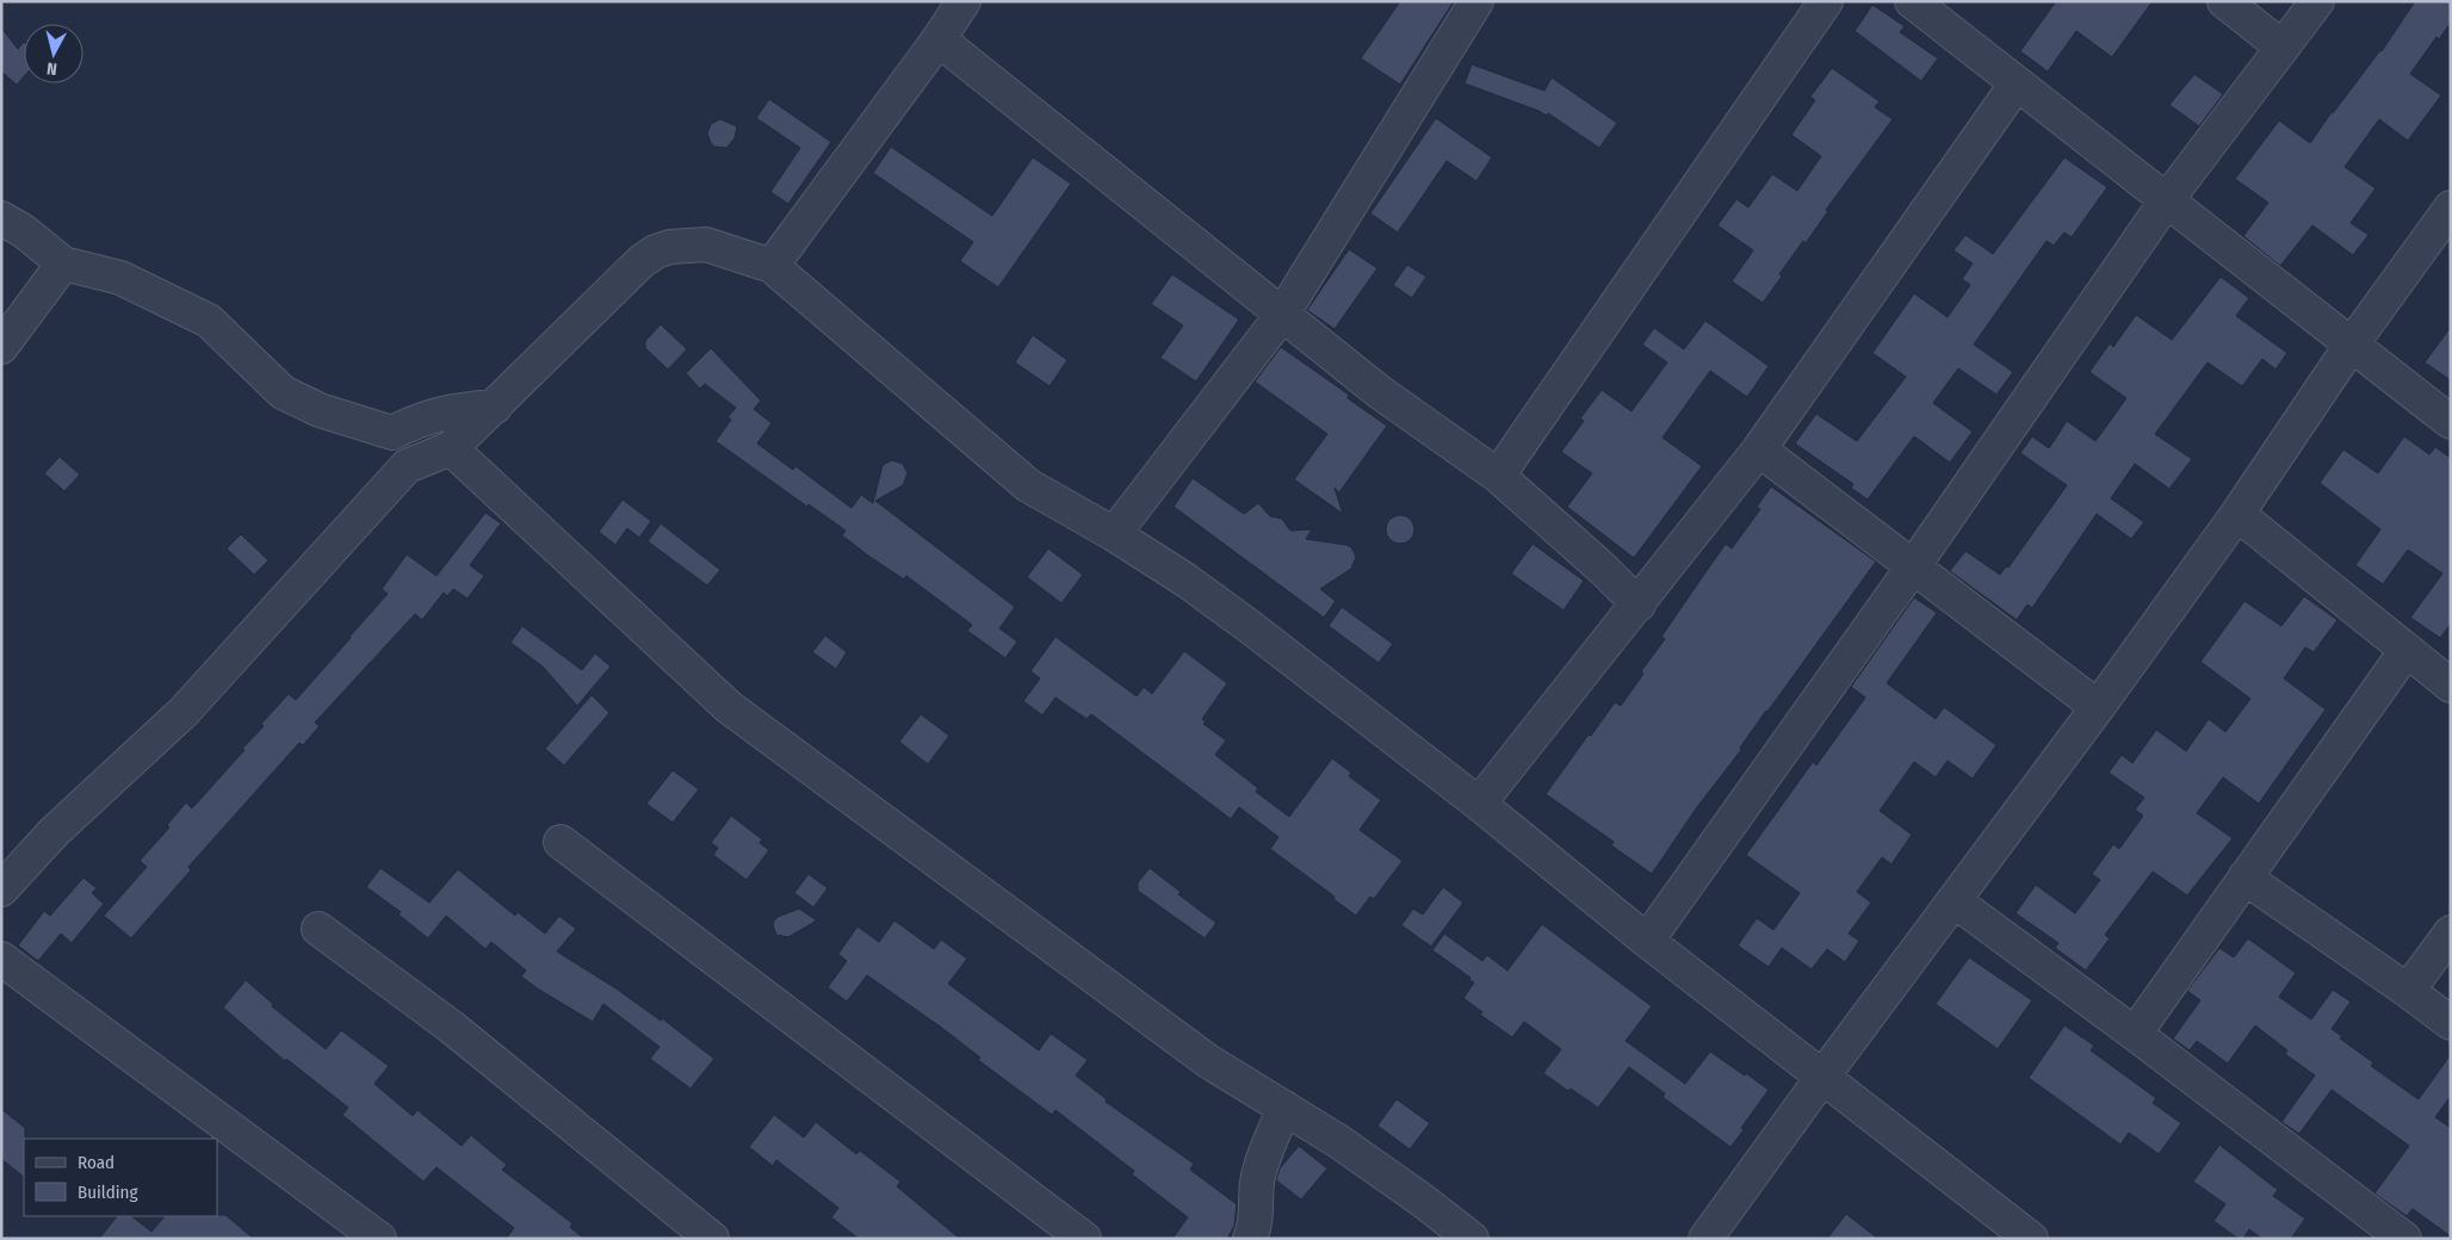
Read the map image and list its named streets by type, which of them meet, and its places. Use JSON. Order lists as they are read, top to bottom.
{
  "legend": ["Road", "Building"],
  "north": "bottom"
}
